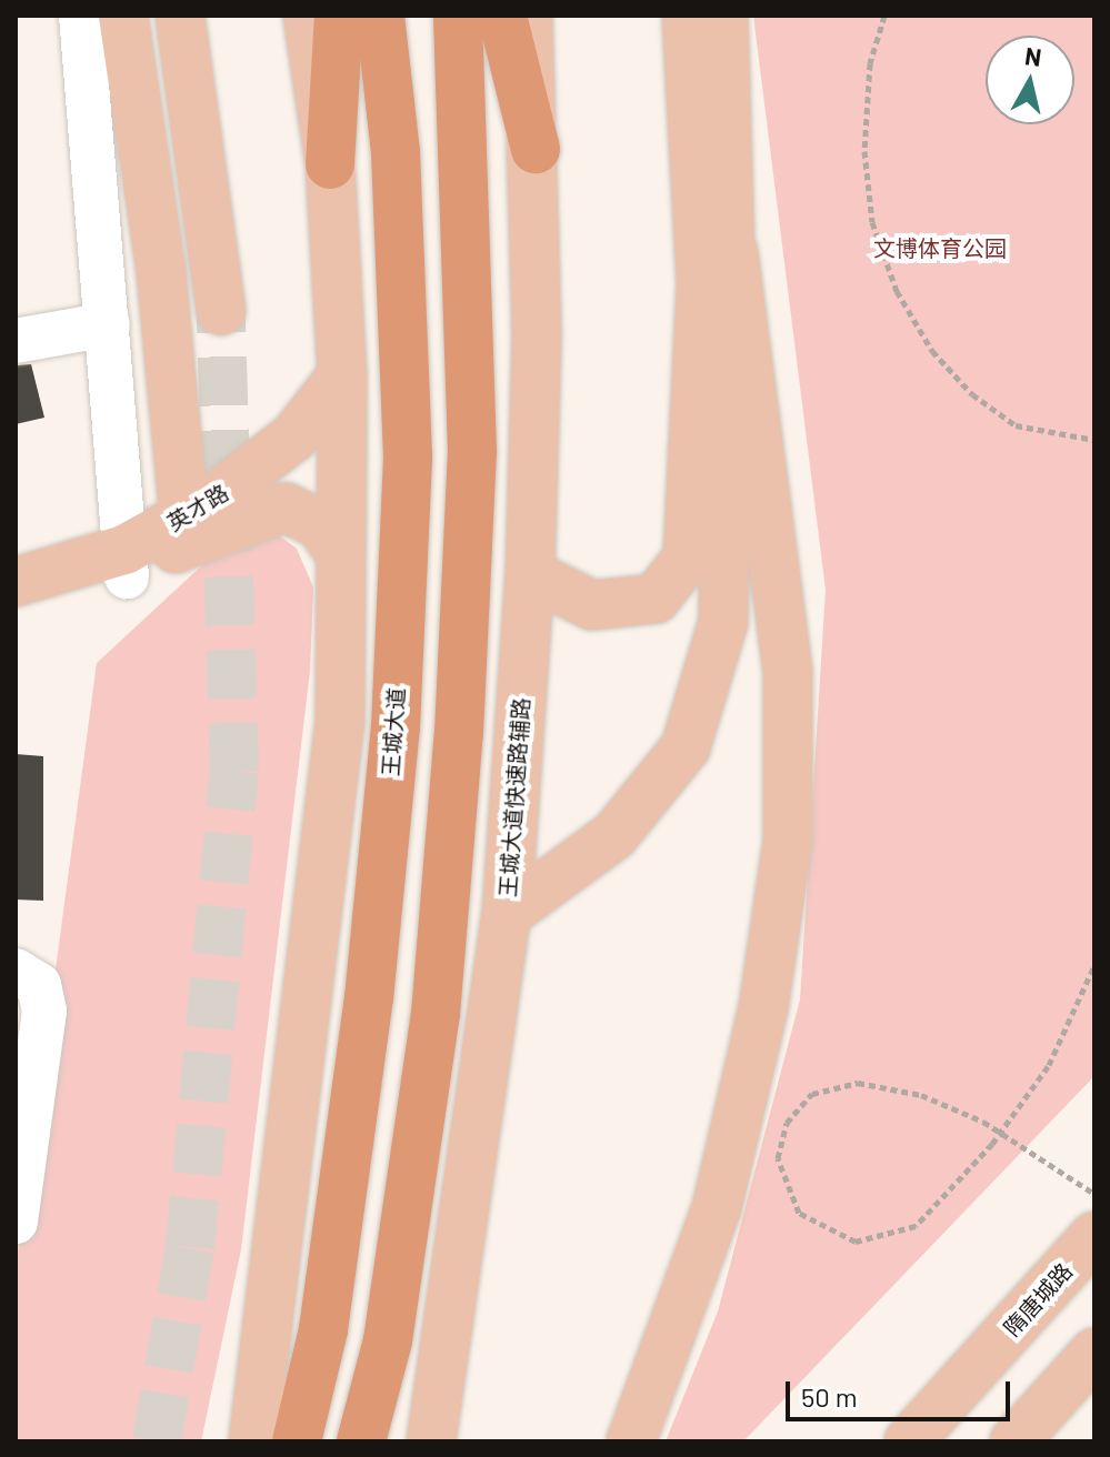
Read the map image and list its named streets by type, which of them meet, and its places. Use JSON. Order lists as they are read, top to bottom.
{
  "streets": {
    "highway": ["王城大道"],
    "main road": ["英才路", "王城大道快速路辅路", "隋唐城路"]
  },
  "parks": ["文博体育公园"],
  "scale_bar": "50 m",
  "north": "top"
}
